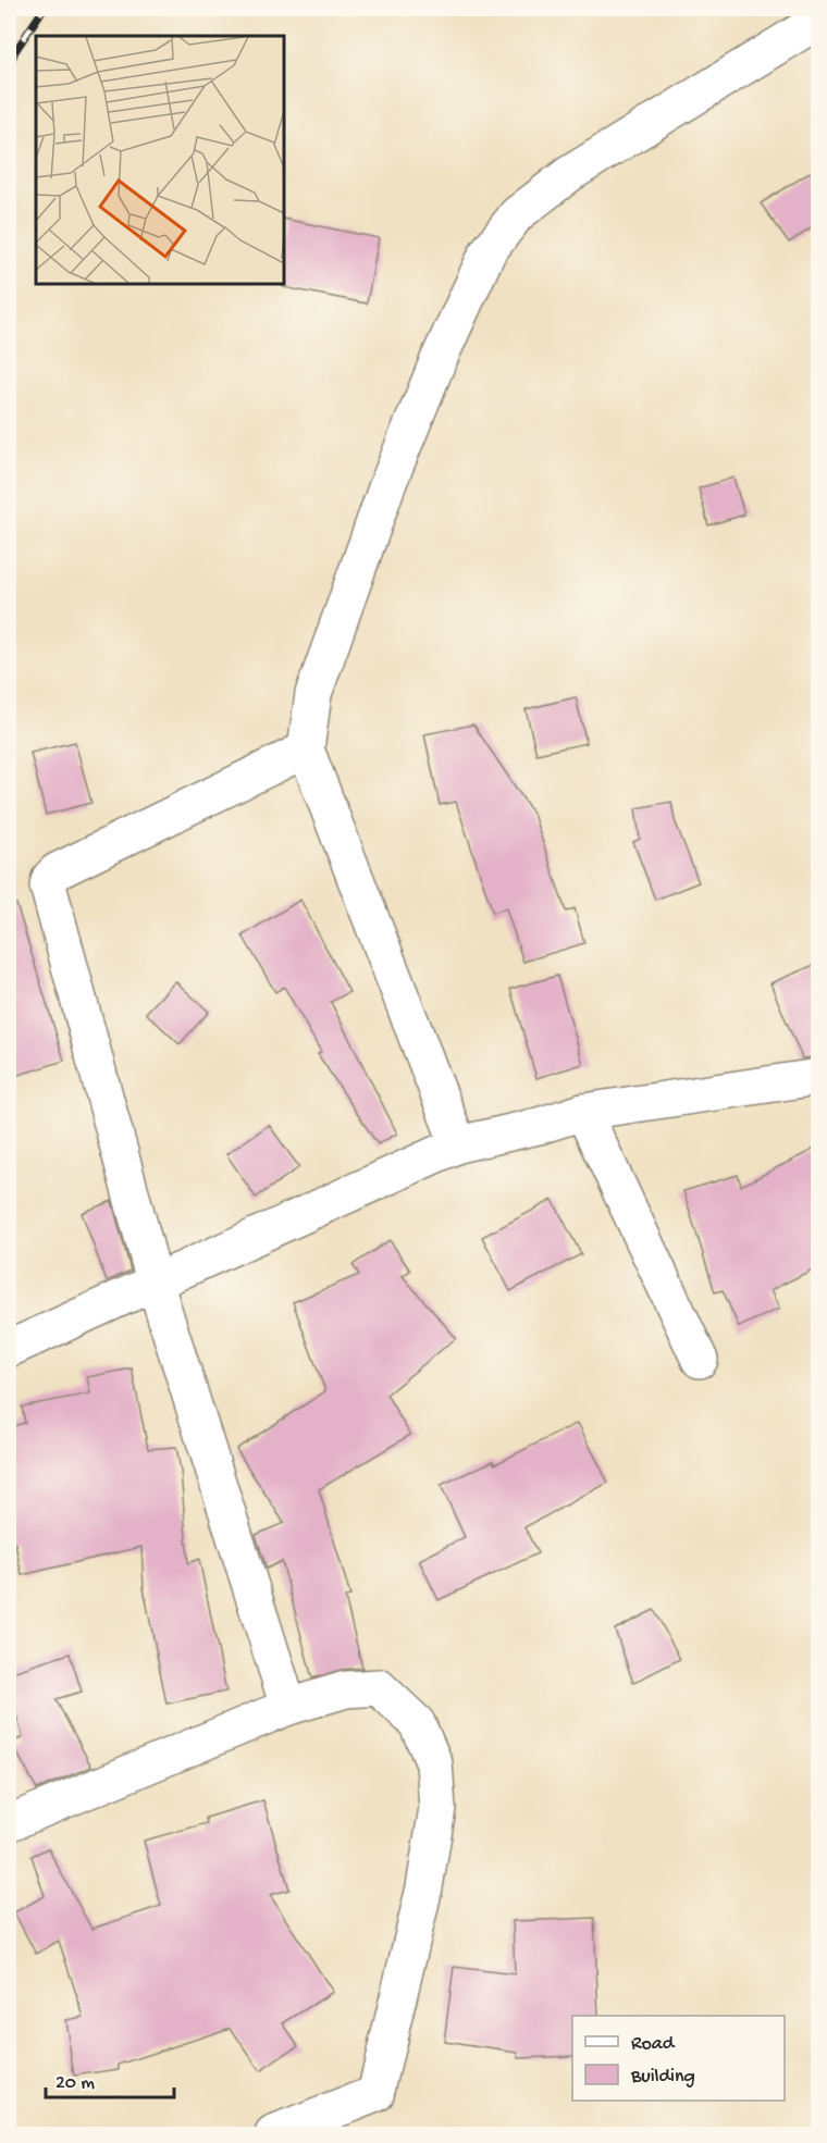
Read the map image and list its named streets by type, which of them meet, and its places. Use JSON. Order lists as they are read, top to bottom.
{
  "legend": ["Road", "Building"],
  "scale_bar": "20 m"
}
